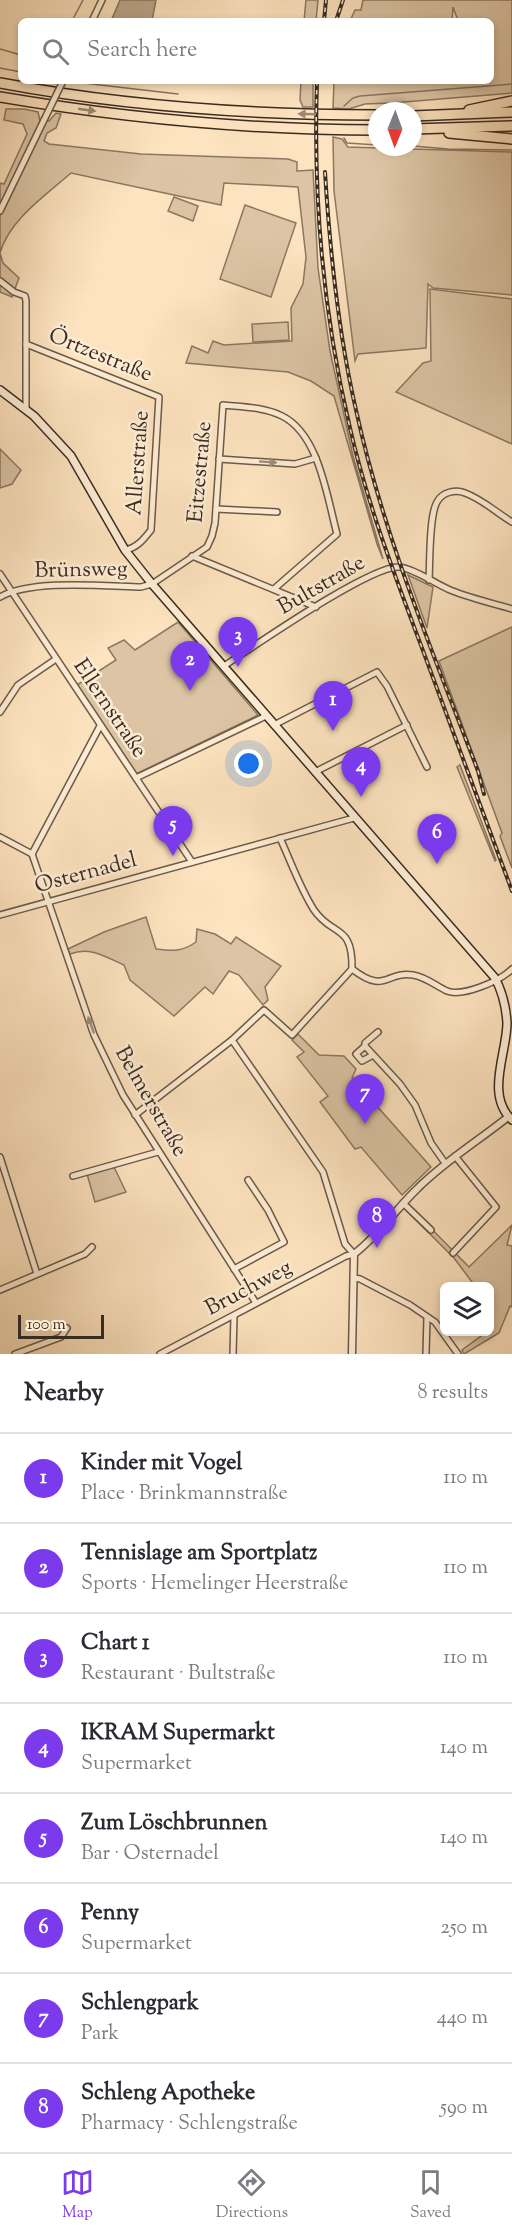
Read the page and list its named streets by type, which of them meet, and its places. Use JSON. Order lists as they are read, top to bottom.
{
  "streets": {
    "street": [
      "Örtzestraße",
      "Allerstraße",
      "Eitzestraße",
      "Brünsweg",
      "Bultstraße",
      "Ellernstraße",
      "Osternadel",
      "Belmerstraße",
      "Bruchweg"
    ]
  },
  "crossings": [
    ["Örtzestraße", "Allerstraße"],
    ["Eitzestraße", "Brünsweg"],
    ["Brünsweg", "Ellernstraße"],
    ["Ellernstraße", "Osternadel"],
    ["Osternadel", "Belmerstraße"],
    ["Belmerstraße", "Bruchweg"]
  ],
  "one_way": ["Belmerstraße"],
  "scale_bar": "100 m",
  "north": "bottom",
  "page": {
    "search": "Search here",
    "pins": [
      "3",
      "2",
      "1",
      "4",
      "5",
      "6",
      "7",
      "8"
    ],
    "scale": "100 m",
    "heading": ["Nearby", "8 results"],
    "list": [
      {
        "mark": "1",
        "name": "Kinder mit Vogel",
        "note": "Place · Brinkmannstraße",
        "value": "110 m"
      },
      {
        "mark": "2",
        "name": "Tennislage am Sportplatz",
        "note": "Sports · Hemelinger Heerstraße",
        "value": "110 m"
      },
      {
        "mark": "3",
        "name": "Chart 1",
        "note": "Restaurant · Bultstraße",
        "value": "110 m"
      },
      {
        "mark": "4",
        "name": "IKRAM Supermarkt",
        "note": "Supermarket",
        "value": "140 m"
      },
      {
        "mark": "5",
        "name": "Zum Löschbrunnen",
        "note": "Bar · Osternadel",
        "value": "140 m"
      },
      {
        "mark": "6",
        "name": "Penny",
        "note": "Supermarket",
        "value": "250 m"
      },
      {
        "mark": "7",
        "name": "Schlengpark",
        "note": "Park",
        "value": "440 m"
      },
      {
        "mark": "8",
        "name": "Schleng Apotheke",
        "note": "Pharmacy · Schlengstraße",
        "value": "590 m"
      }
    ],
    "nav": ["Map", "Directions", "Saved"]
  }
}
